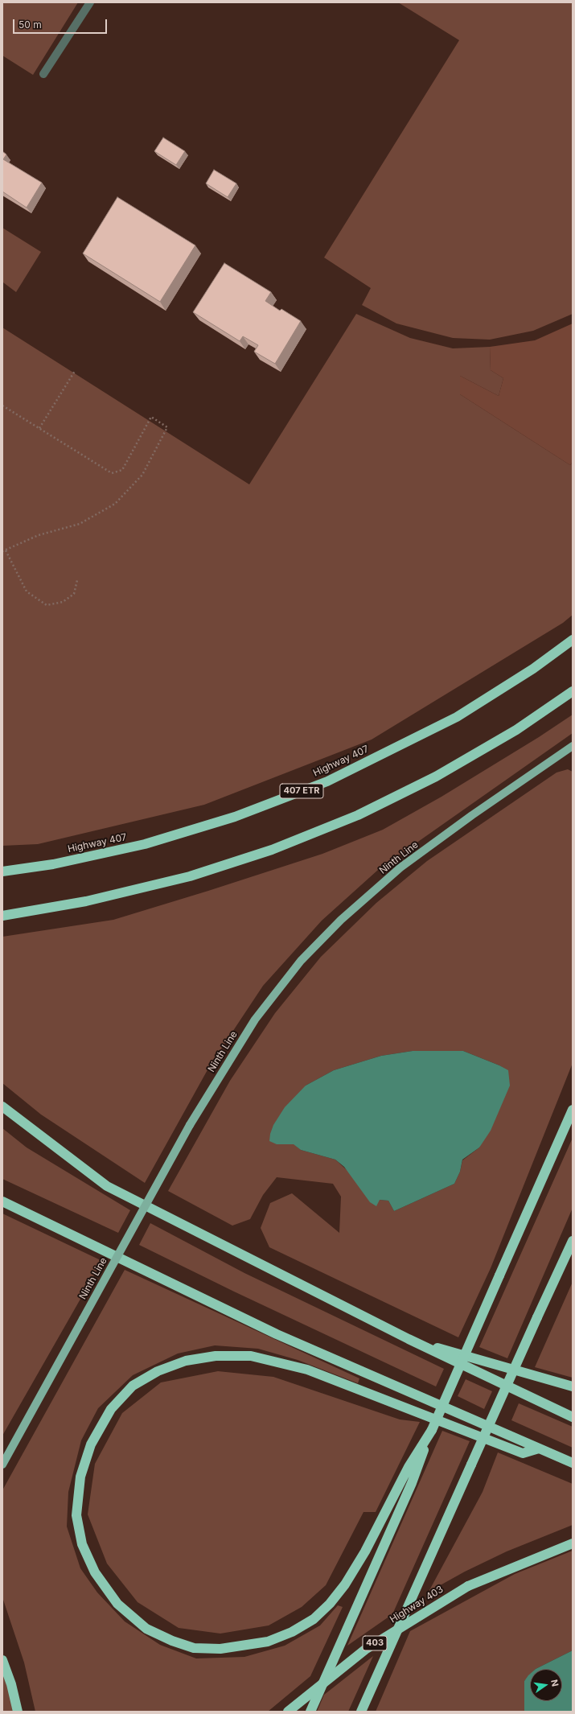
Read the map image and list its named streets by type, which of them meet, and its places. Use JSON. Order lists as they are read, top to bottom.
{
  "streets": {
    "highway": [
      "Highway 407",
      "407 ETR",
      "Highway 403",
      "403"
    ],
    "main road": ["Ninth Line"]
  },
  "scale_bar": "50 m",
  "north": "right"
}
